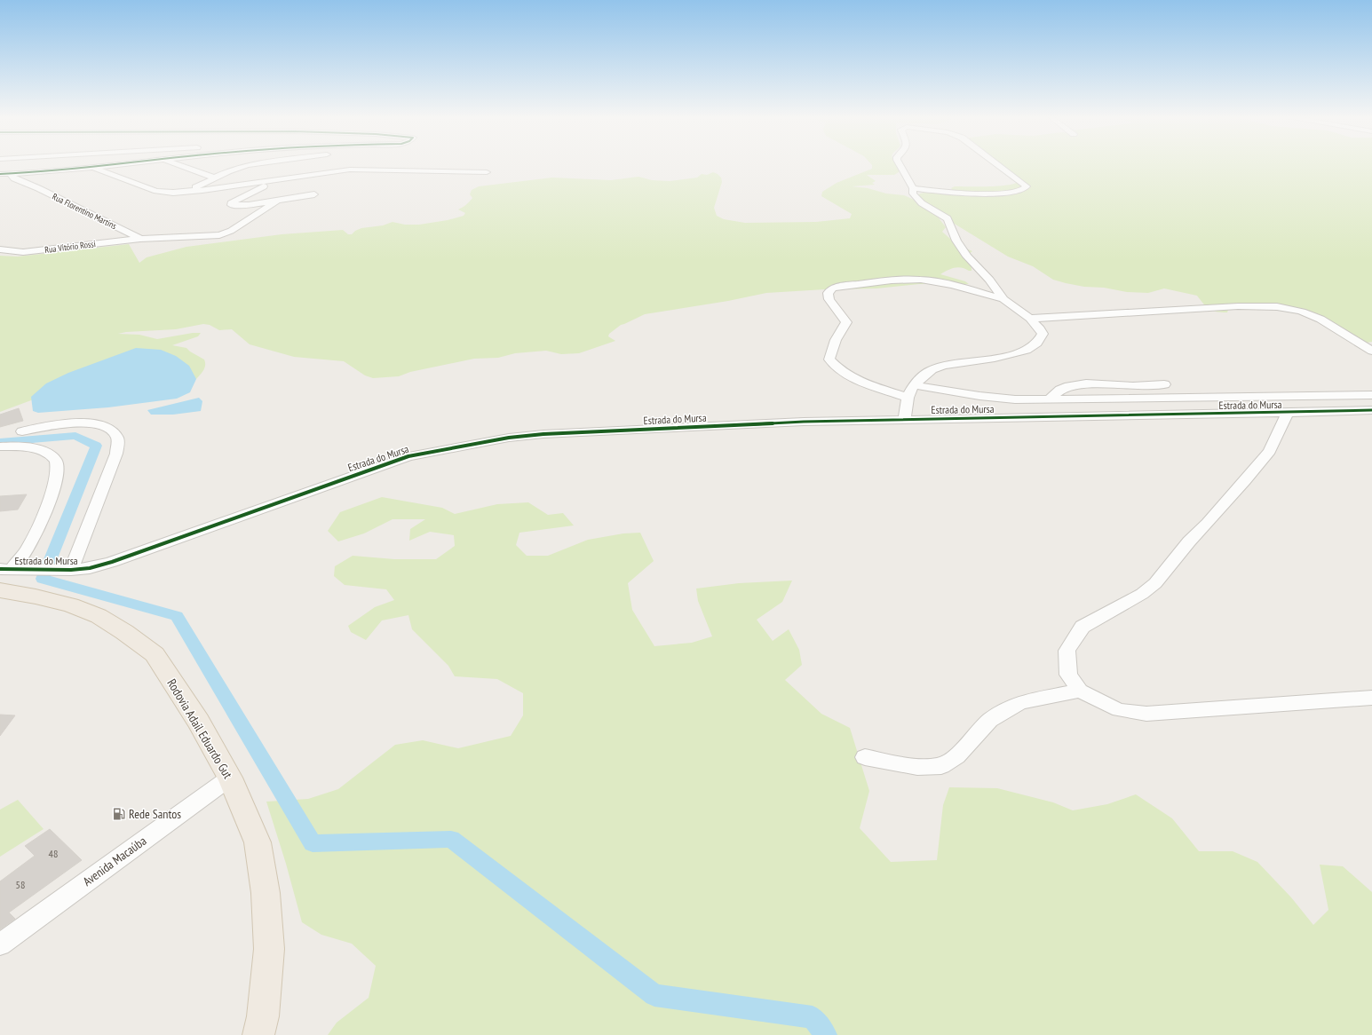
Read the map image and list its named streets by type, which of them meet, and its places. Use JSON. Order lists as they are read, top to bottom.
{
  "streets": {
    "main road": ["Rodovia Adail Eduardo Gut"],
    "street": [
      "Rua Florentino Martins",
      "Rua Vitório Rossi",
      "Estrada do Mursa",
      "Avenida Macaúba"
    ]
  },
  "crossings": [
    ["Rua Florentino Martins", "Rua Vitório Rossi"],
    ["Rodovia Adail Eduardo Gut", "Avenida Macaúba"]
  ],
  "places": {
    "fuel station": ["Rede Santos"]
  },
  "house_numbers": ["48", "58"]
}
